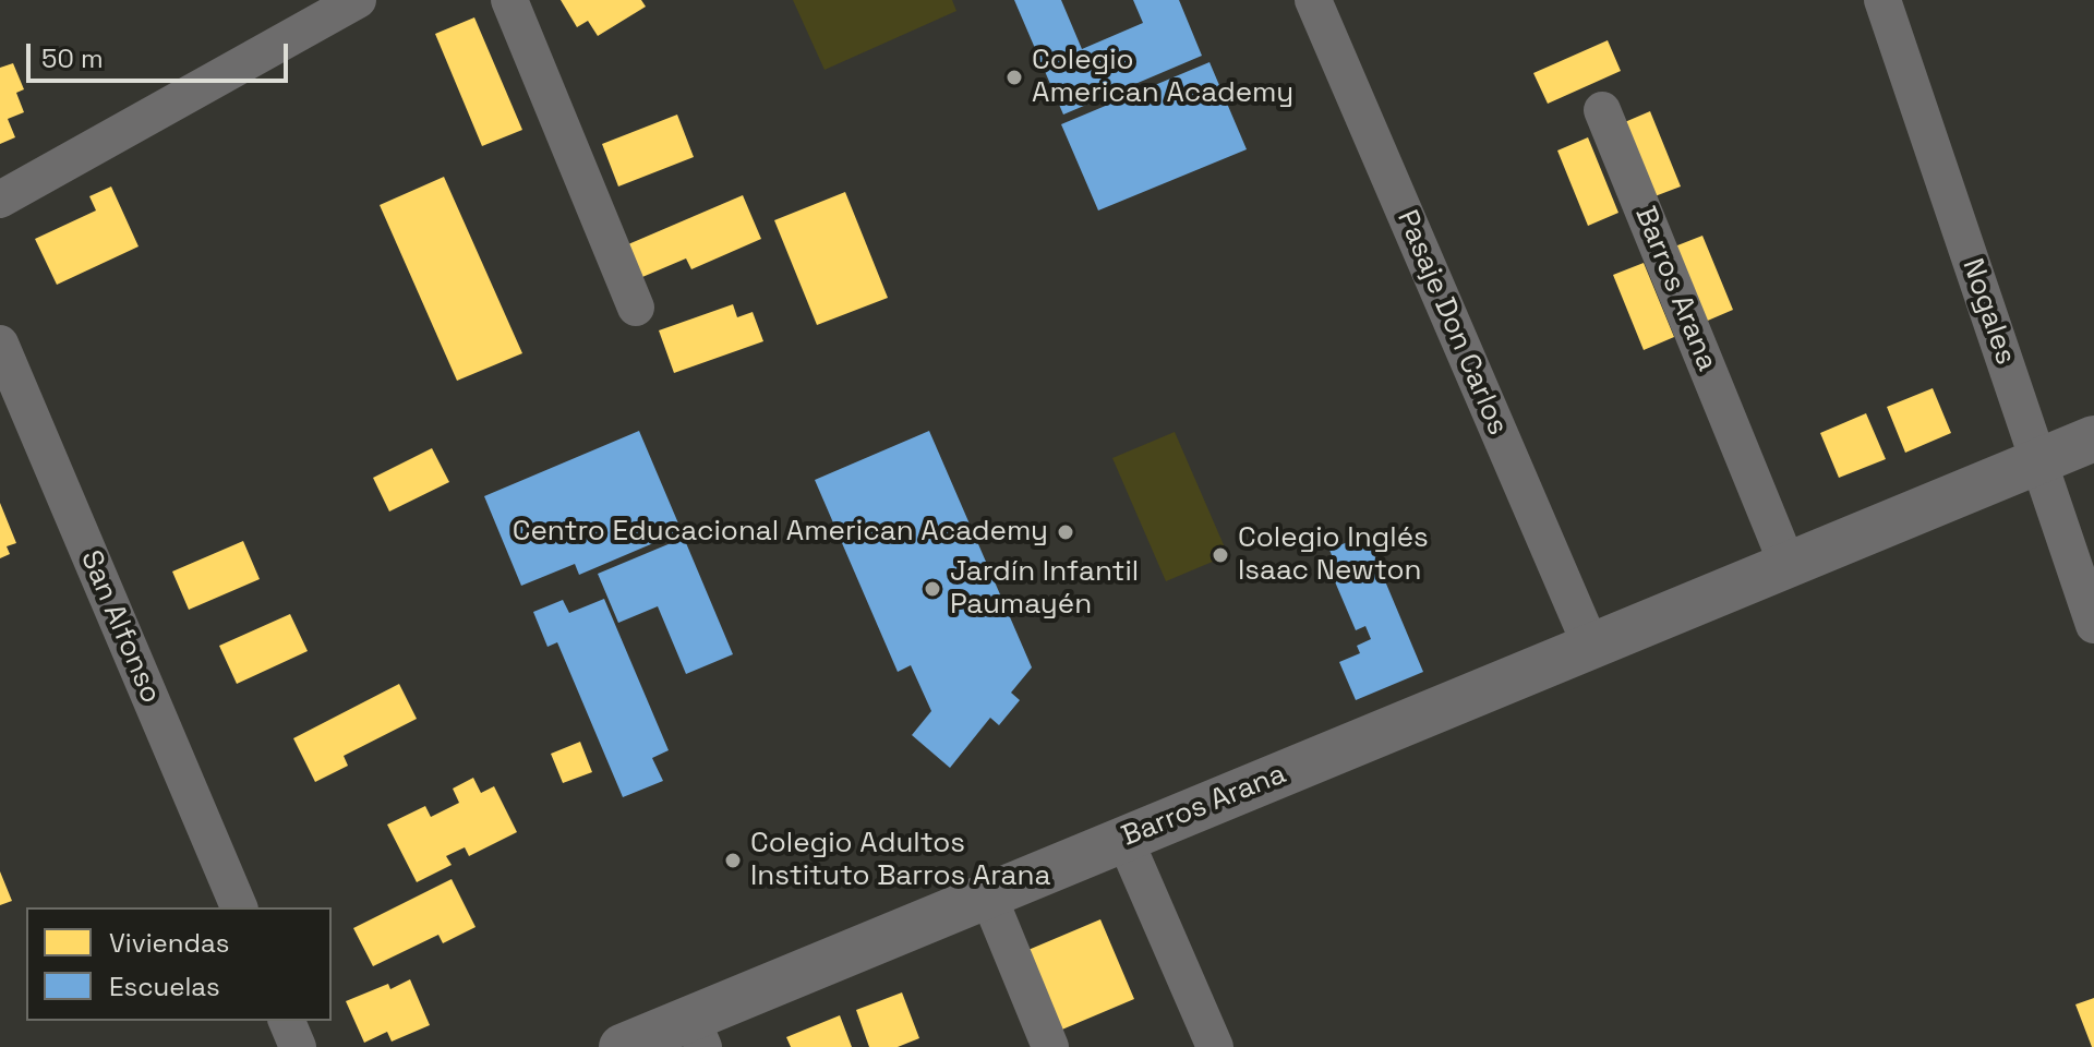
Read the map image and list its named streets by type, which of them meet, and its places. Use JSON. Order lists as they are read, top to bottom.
{
  "streets": {
    "main road": ["Barros Arana"],
    "street": ["Nogales", "Pasaje Don Carlos", "San Alfonso"]
  },
  "crossings": [
    ["Barros Arana", "Nogales"],
    ["Barros Arana", "Pasaje Don Carlos"]
  ],
  "places": [
    "Colegio American Academy",
    "Centro Educacional American Academy",
    "Colegio Inglés Isaac Newton",
    "Jardín Infantil Paumayén",
    "Colegio Adultos Instituto Barros Arana"
  ],
  "legend": ["Viviendas", "Escuelas"],
  "scale_bar": "50 m"
}
